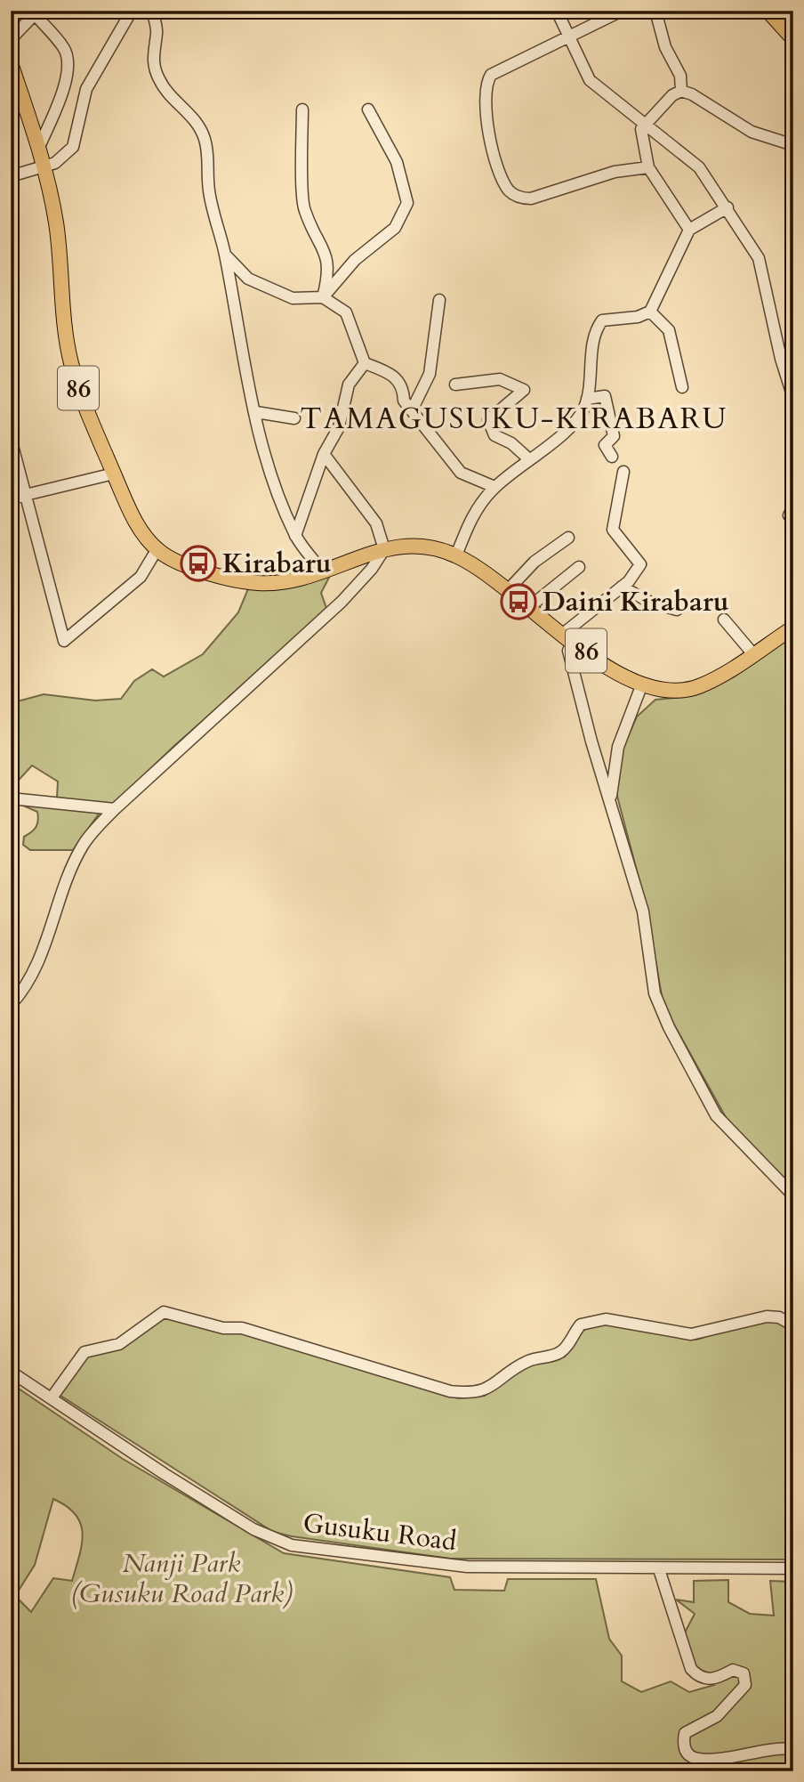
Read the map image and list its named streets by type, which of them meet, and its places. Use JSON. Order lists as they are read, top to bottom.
{
  "streets": {
    "main road": ["86"],
    "street": ["Gusuku Road"]
  },
  "districts": ["TAMAGUSUKU-KIRABARU"],
  "parks": ["Nanji Park (Gusuku Road Park)"],
  "places": {
    "bus stop": ["Kirabaru", "Daini Kirabaru"]
  }
}
